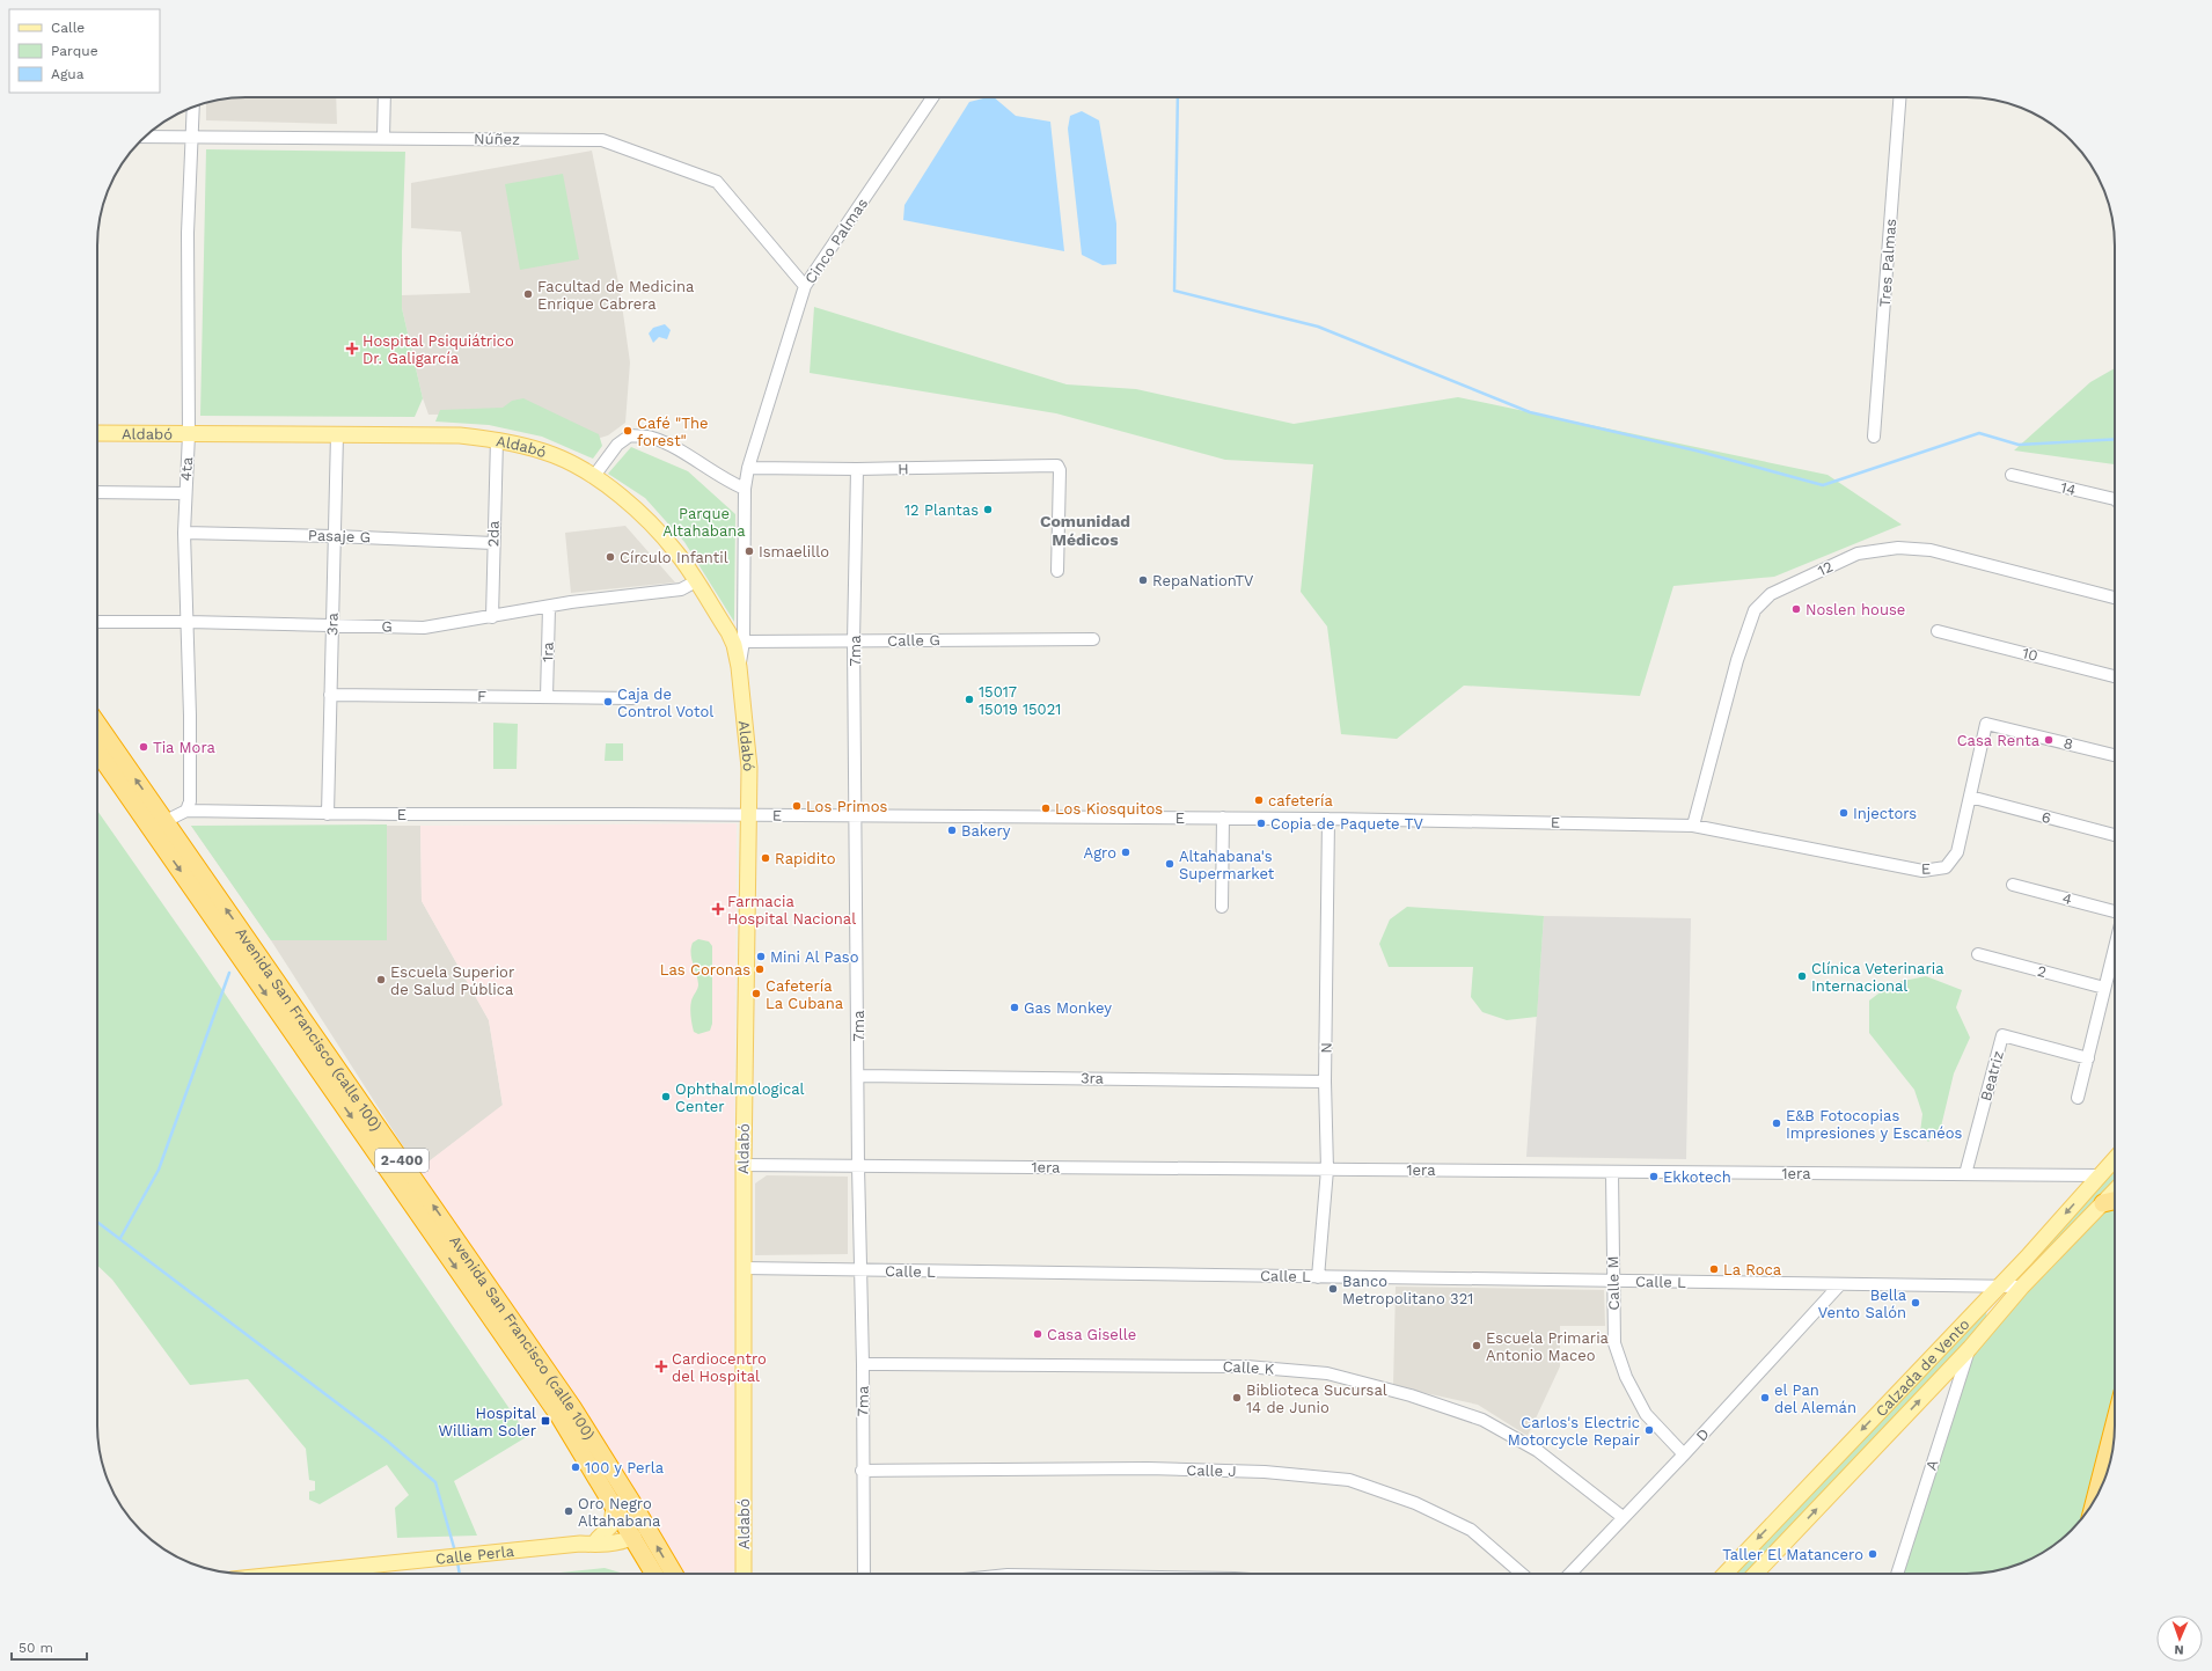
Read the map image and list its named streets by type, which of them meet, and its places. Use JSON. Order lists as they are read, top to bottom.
{
  "streets": {
    "highway": ["Avenida San Francisco (calle 100)", "2-400"],
    "main road": ["Aldabó", "Calzada de Vento", "Calle Perla"],
    "street": [
      "Núñez",
      "Cinco Palmas",
      "Tres Palmas",
      "4ta",
      "H",
      "14",
      "2da",
      "Pasaje G",
      "12",
      "3ra",
      "G",
      "Calle G",
      "7ma",
      "1ra",
      "10",
      "F",
      "8",
      "E",
      "6",
      "4",
      "2",
      "N",
      "Beatriz",
      "1era",
      "Calle L",
      "Calle M",
      "Calle K",
      "D",
      "A",
      "Calle J"
    ]
  },
  "crossings": [
    ["Núñez", "Cinco Palmas"],
    ["Núñez", "4ta"],
    ["Cinco Palmas", "Aldabó"],
    ["Cinco Palmas", "H"],
    ["Cinco Palmas", "Calle G"],
    ["Aldabó", "4ta"],
    ["Aldabó", "2da"],
    ["Aldabó", "3ra"],
    ["Aldabó", "G"],
    ["Aldabó", "Calle G"],
    ["Aldabó", "E"],
    ["Aldabó", "1era"],
    ["Aldabó", "Calle L"],
    ["4ta", "Pasaje G"],
    ["4ta", "G"],
    ["4ta", "E"],
    ["H", "7ma"],
    ["2da", "Pasaje G"],
    ["2da", "G"],
    ["Pasaje G", "3ra"],
    ["12", "E"],
    ["3ra", "G"],
    ["3ra", "7ma"],
    ["3ra", "F"],
    ["3ra", "E"],
    ["3ra", "N"],
    ["G", "1ra"],
    ["Calle G", "7ma"],
    ["7ma", "E"],
    ["7ma", "1era"],
    ["7ma", "Calle L"],
    ["7ma", "Calle K"],
    ["7ma", "Calle J"],
    ["1ra", "F"],
    ["8", "E"],
    ["E", "6"],
    ["E", "Avenida San Francisco (calle 100)"],
    ["E", "N"],
    ["Avenida San Francisco (calle 100)", "2-400"],
    ["Avenida San Francisco (calle 100)", "Calle Perla"],
    ["N", "1era"],
    ["N", "Calle L"],
    ["Beatriz", "1era"],
    ["2-400", "Calle Perla"],
    ["1era", "Calle M"],
    ["1era", "Calzada de Vento"],
    ["Calle L", "Calle M"],
    ["Calle L", "Calzada de Vento"],
    ["Calle L", "D"],
    ["Calle M", "D"],
    ["Calzada de Vento", "A"],
    ["Calle K", "D"]
  ],
  "districts": ["Comunidad Médicos"],
  "parks": ["Parque Altahabana"],
  "places": {
    "other": [
      "Facultad de Medicina Enrique Cabrera",
      "Café \"The forest\"",
      "12 Plantas",
      "Ismaelillo",
      "Círculo Infantil",
      "RepaNationTV",
      "Noslen house",
      "15017 15019 15021",
      "Caja de Control Votol",
      "Casa Renta",
      "Tia Mora",
      "cafetería",
      "Los Primos",
      "Los Kiosquitos",
      "Injectors",
      "Copia de Paquete TV",
      "Bakery",
      "Agro",
      "Rapidito",
      "Altahabana's Supermarket",
      "Mini Al Paso",
      "Las Coronas",
      "Clínica Veterinaria Internacional",
      "Escuela Superior de Salud Pública",
      "Cafetería La Cubana",
      "Gas Monkey",
      "Ophthalmological Center",
      "E&B Fotocopias Impresiones y Escanéos",
      "Ekkotech",
      "La Roca",
      "Banco Metropolitano 321",
      "Bella Vento Salón",
      "Casa Giselle",
      "Escuela Primaria Antonio Maceo",
      "Biblioteca Sucursal 14 de Junio",
      "el Pan del Alemán",
      "Carlos's Electric Motorcycle Repair",
      "100 y Perla",
      "Oro Negro Altahabana",
      "Taller El Matancero"
    ],
    "health": ["Hospital Psiquiátrico Dr. Galigarcía", "Farmacia Hospital Nacional", "Cardiocentro del Hospital"],
    "transit": ["Hospital William Soler"]
  },
  "legend": ["Calle", "Parque", "Agua"],
  "scale_bar": "50 m",
  "north": "bottom"
}
